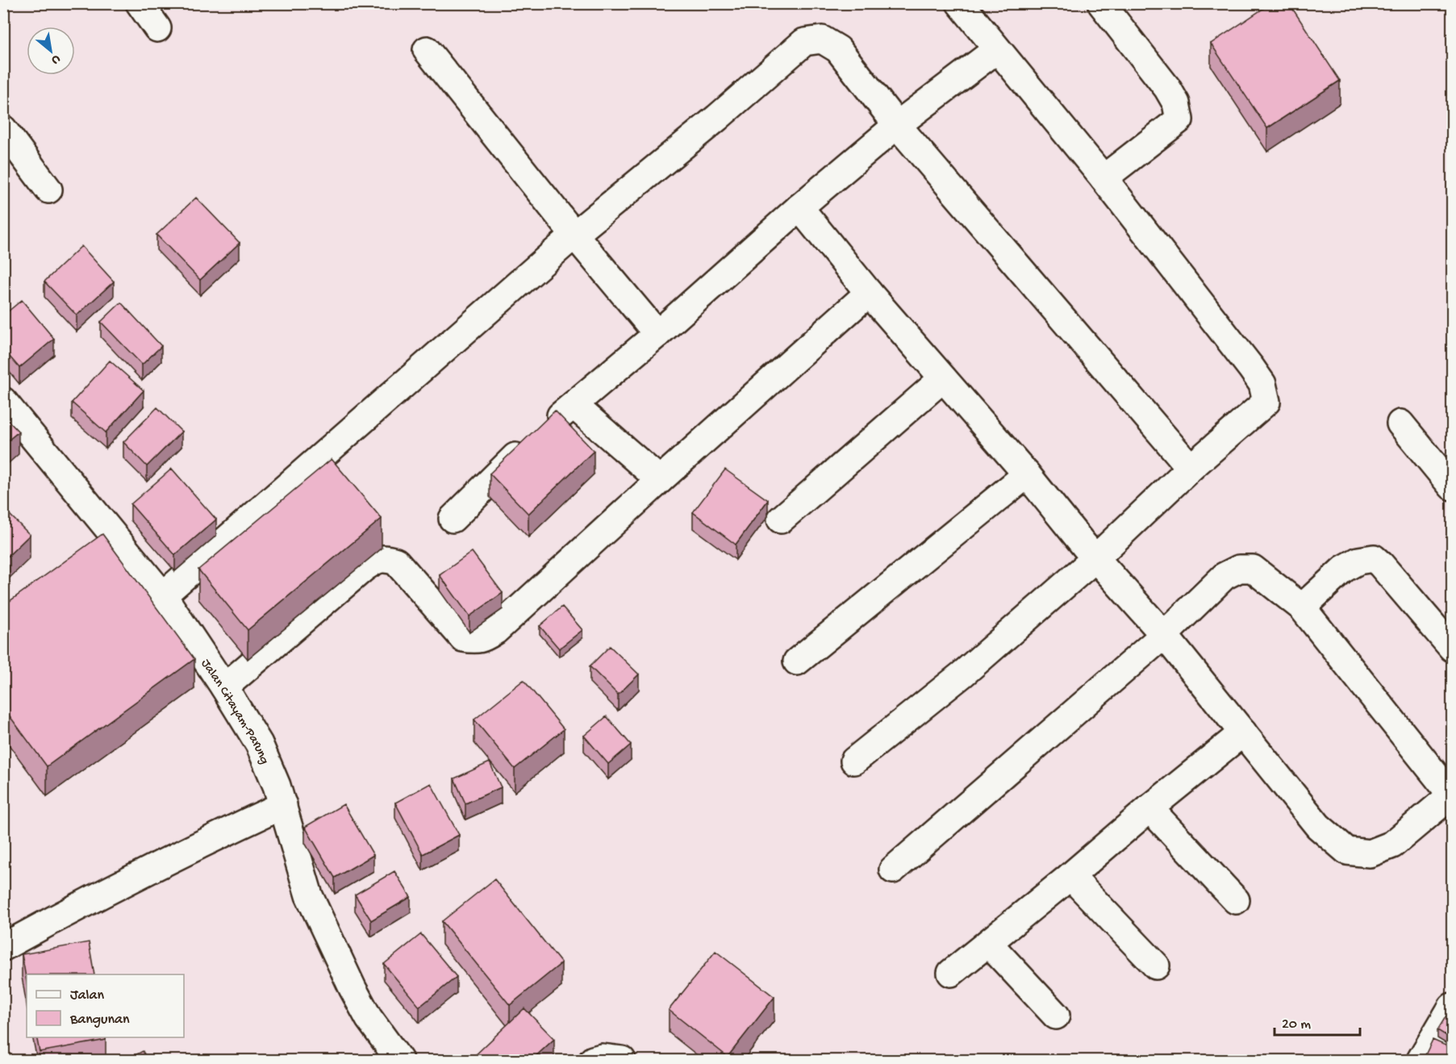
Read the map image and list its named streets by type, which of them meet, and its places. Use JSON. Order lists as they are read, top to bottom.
{
  "streets": {
    "street": ["Jalan Citayam-Parung"]
  },
  "legend": ["Jalan", "Bangunan"],
  "scale_bar": "20 m",
  "north": "bottom right"
}
